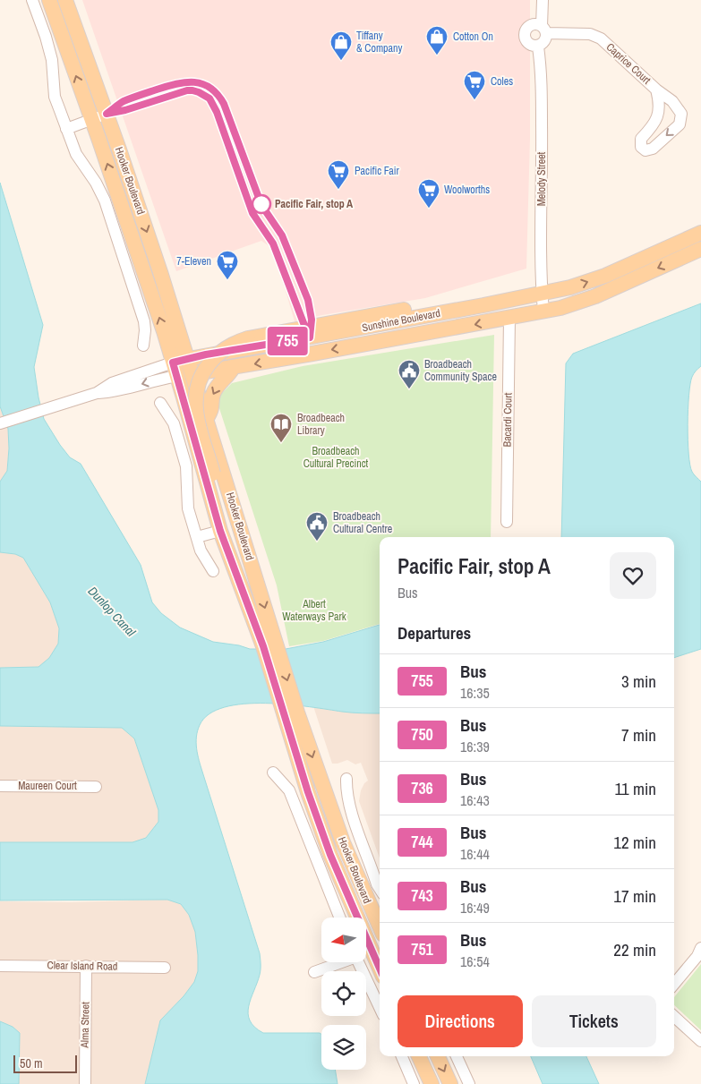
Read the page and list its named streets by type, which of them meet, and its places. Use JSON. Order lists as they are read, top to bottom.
{
  "streets": {
    "main road": ["Hooker Boulevard", "Sunshine Boulevard"],
    "street": [
      "Caprice Court",
      "Melody Street",
      "Bacardi Court",
      "Maureen Court",
      "Clear Island Road",
      "Alma Street"
    ]
  },
  "crossings": [
    ["Caprice Court", "Melody Street"],
    ["Melody Street", "Sunshine Boulevard"],
    ["Hooker Boulevard", "Sunshine Boulevard"],
    ["Sunshine Boulevard", "Bacardi Court"],
    ["Clear Island Road", "Alma Street"]
  ],
  "water": ["Dunlop Canal"],
  "parks": ["Broadbeach Cultural Precinct", "Albert Waterways Park"],
  "places": {
    "shop": ["Cotton On", "Tiffany & Company"],
    "supermarket": [
      "Coles",
      "Pacific Fair",
      "Woolworths",
      "7-Eleven"
    ],
    "other": ["Pacific Fair, stop A"],
    "public building": ["Broadbeach Community Space", "Broadbeach Cultural Centre"],
    "library": ["Broadbeach Library"]
  },
  "lines": ["bus line 755"],
  "scale_bar": "50 m",
  "north": "left",
  "page": {
    "on_map": "755",
    "heading": [
      ["Pacific Fair, stop A", "Bus"],
      "Departures"
    ],
    "list": [
      {
        "mark": "755",
        "name": "Bus",
        "note": "16:35",
        "value": "3 min"
      },
      {
        "mark": "750",
        "name": "Bus",
        "note": "16:39",
        "value": "7 min"
      },
      {
        "mark": "736",
        "name": "Bus",
        "note": "16:43",
        "value": "11 min"
      },
      {
        "mark": "744",
        "name": "Bus",
        "note": "16:44",
        "value": "12 min"
      },
      {
        "mark": "743",
        "name": "Bus",
        "note": "16:49",
        "value": "17 min"
      },
      {
        "mark": "751",
        "name": "Bus",
        "note": "16:54",
        "value": "22 min"
      }
    ],
    "buttons": ["Directions", "Tickets"],
    "scale": "50 m"
  }
}
